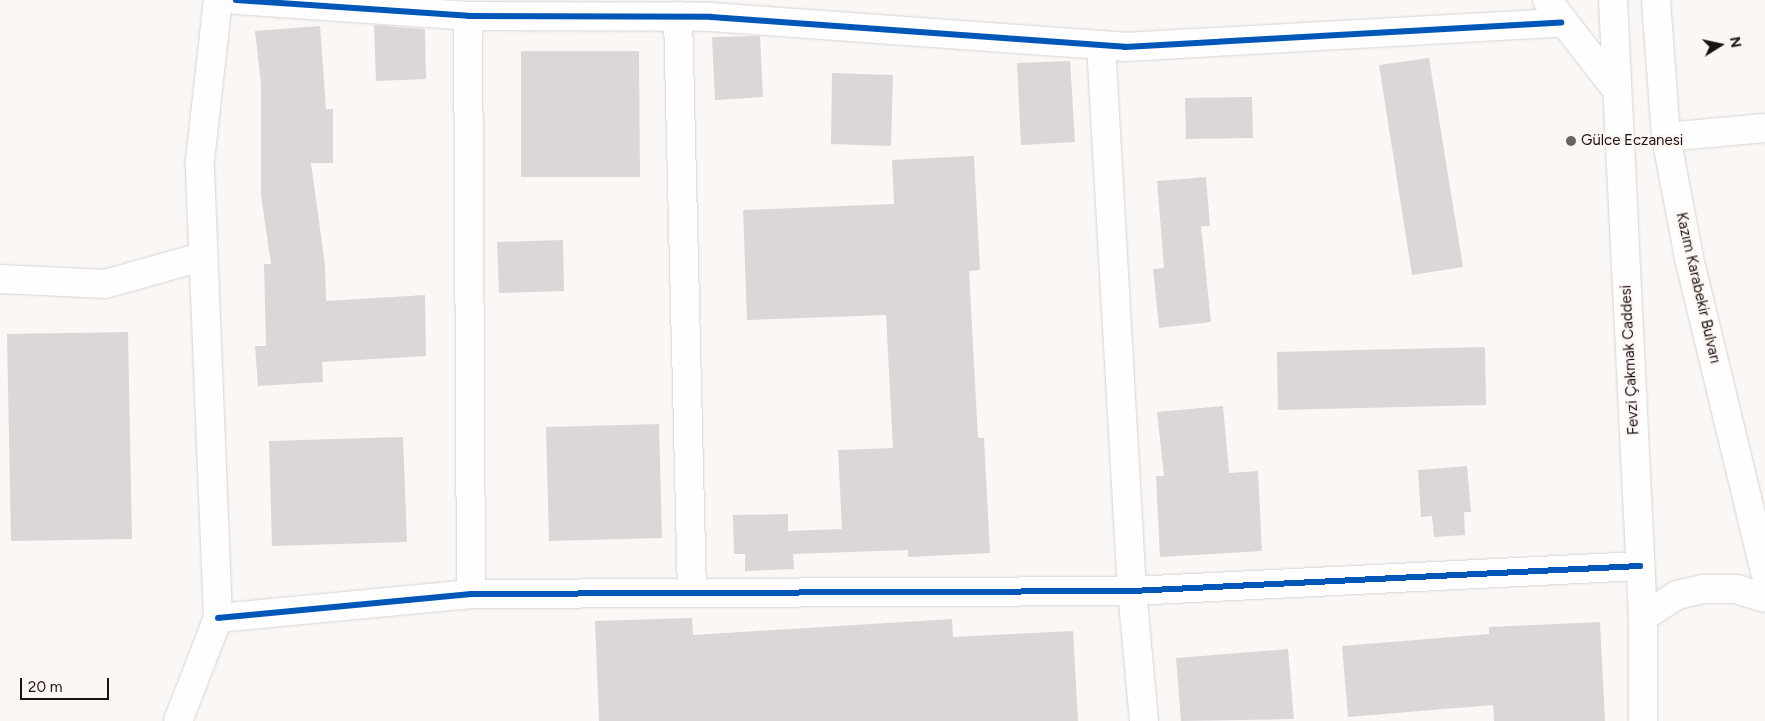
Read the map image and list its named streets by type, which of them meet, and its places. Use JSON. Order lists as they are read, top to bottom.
{
  "streets": {
    "street": ["Kazım Karabekir Bulvarı", "Fevzi Çakmak Caddesi"]
  },
  "places": ["Gülce Eczanesi"],
  "scale_bar": "20 m",
  "north": "right"
}
